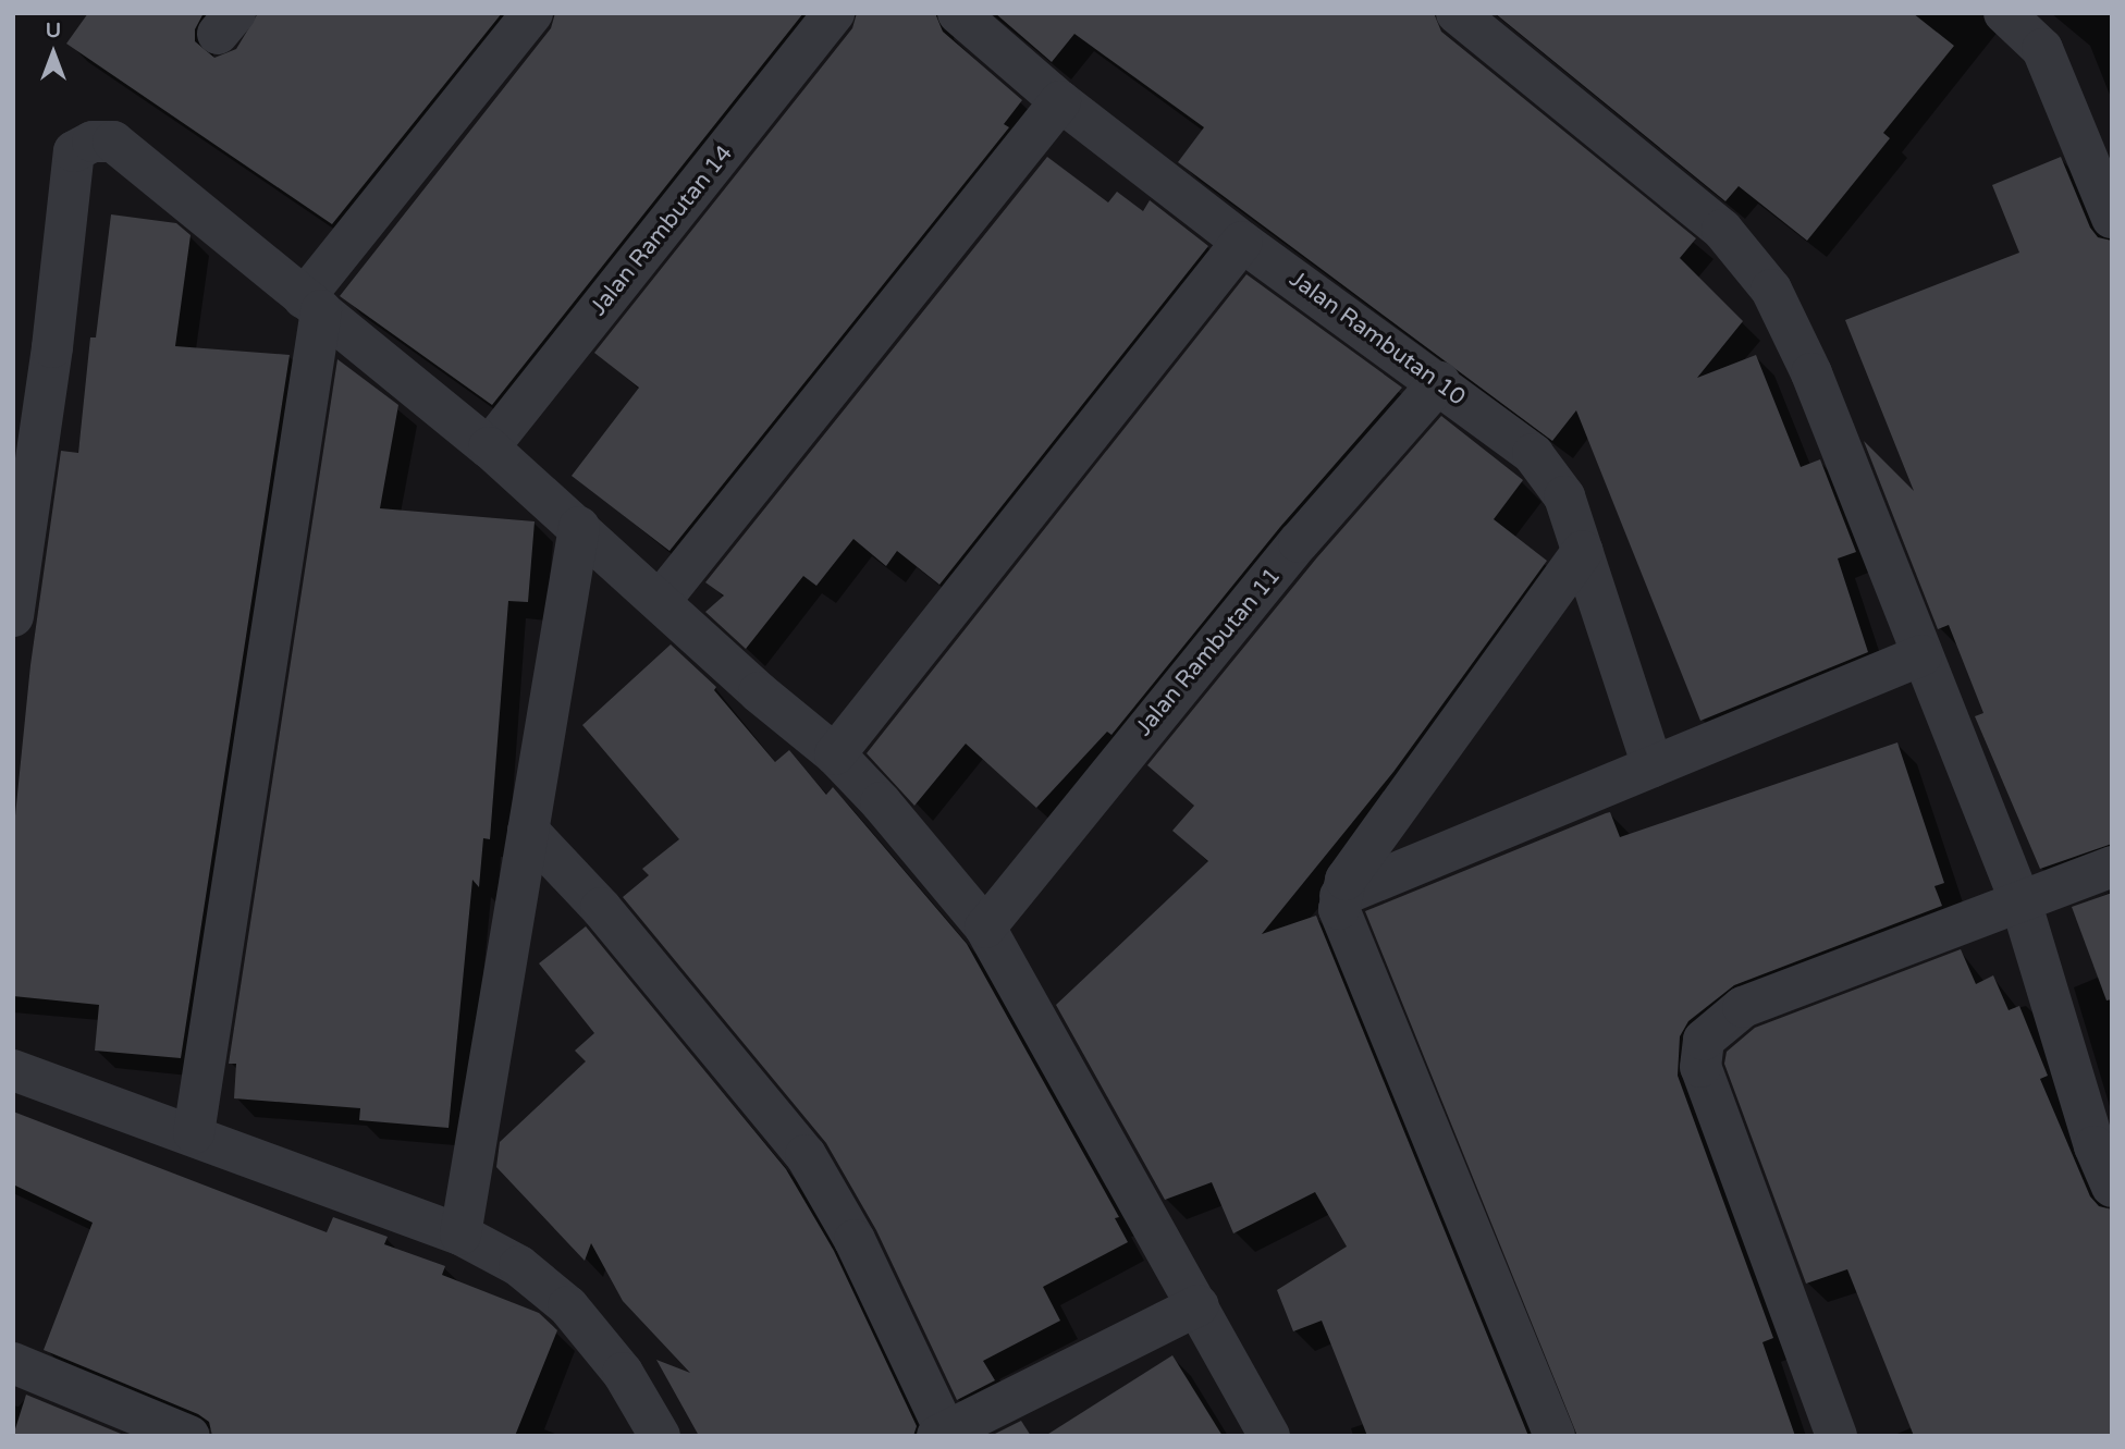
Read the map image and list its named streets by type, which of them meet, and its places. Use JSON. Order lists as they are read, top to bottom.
{
  "streets": {
    "street": ["Jalan Rambutan 14", "Jalan Rambutan 10", "Jalan Rambutan 11"]
  },
  "crossings": [
    ["Jalan Rambutan 10", "Jalan Rambutan 11"]
  ],
  "north": "top"
}
